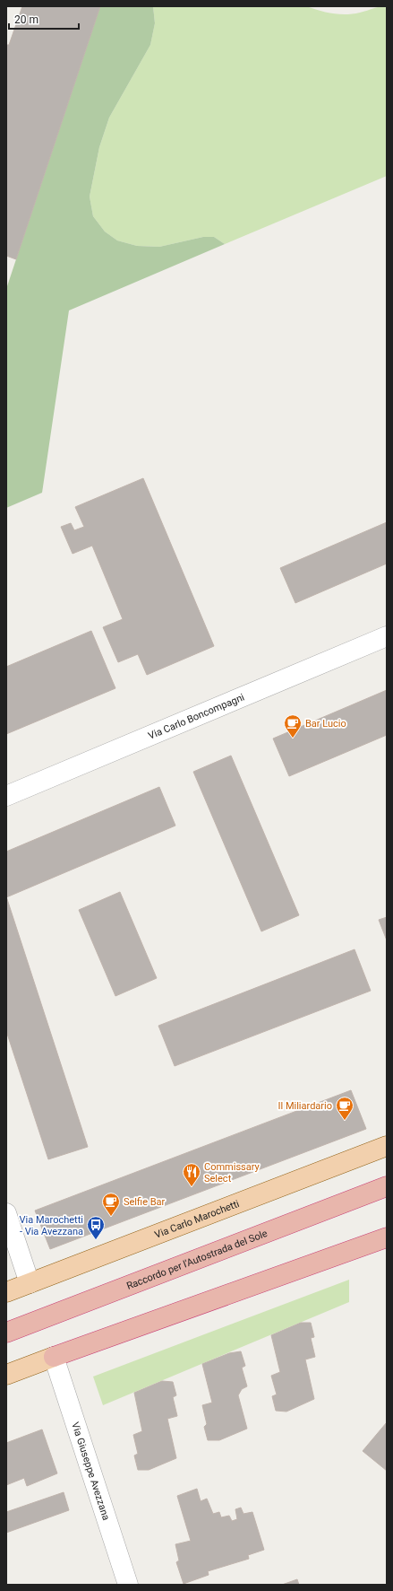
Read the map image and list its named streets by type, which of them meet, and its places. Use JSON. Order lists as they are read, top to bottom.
{
  "streets": {
    "highway": ["Raccordo per l'Autostrada del Sole"],
    "main road": ["Via Carlo Marochetti"],
    "street": ["Via Carlo Boncompagni", "Via Giuseppe Avezzana"]
  },
  "places": {
    "cafe": ["Bar Lucio", "Il Miliardario", "Selfie Bar"],
    "restaurant": ["Commissary Select"],
    "bus stop": ["Via Marochetti - Via Avezzana"]
  },
  "scale_bar": "20 m"
}
